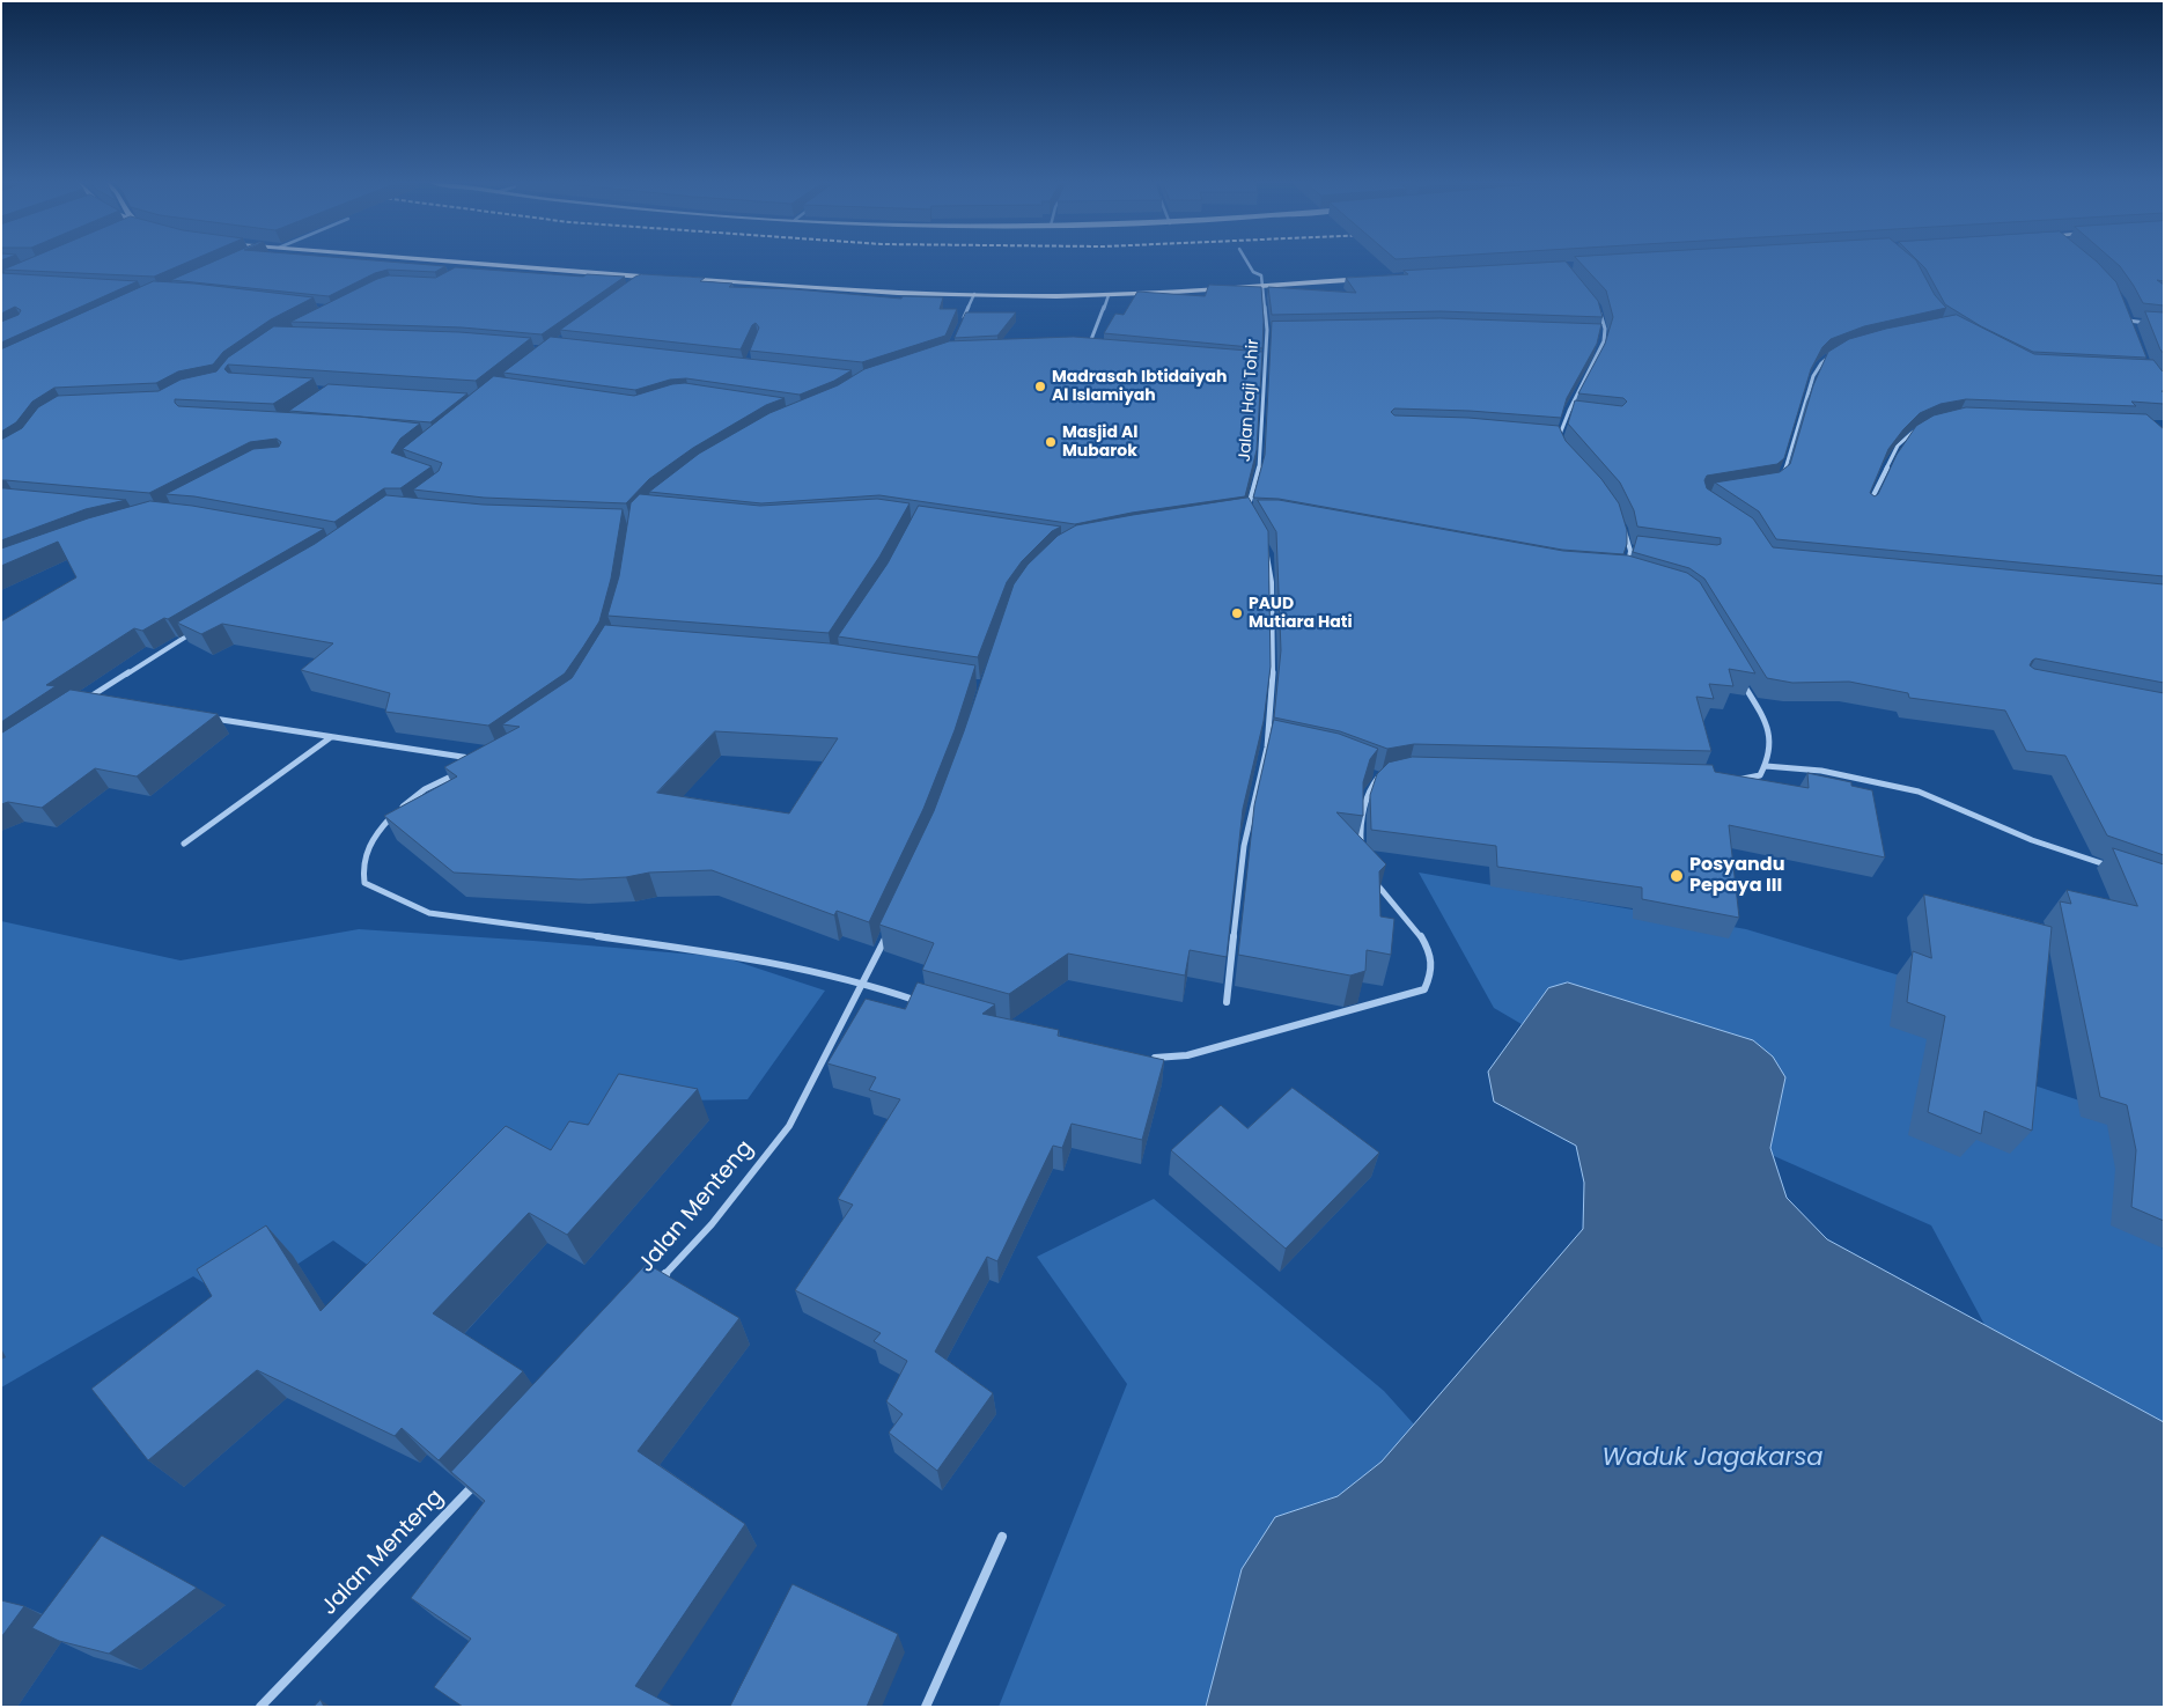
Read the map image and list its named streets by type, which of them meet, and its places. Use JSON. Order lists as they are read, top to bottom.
{
  "streets": {
    "street": ["Jalan Haji Tohir", "Jalan Menteng"]
  },
  "water": ["Waduk Jagakarsa"],
  "places": [
    "Madrasah Ibtidaiyah Al Islamiyah",
    "Masjid Al Mubarok",
    "PAUD Mutiara Hati",
    "Posyandu Pepaya III"
  ]
}
